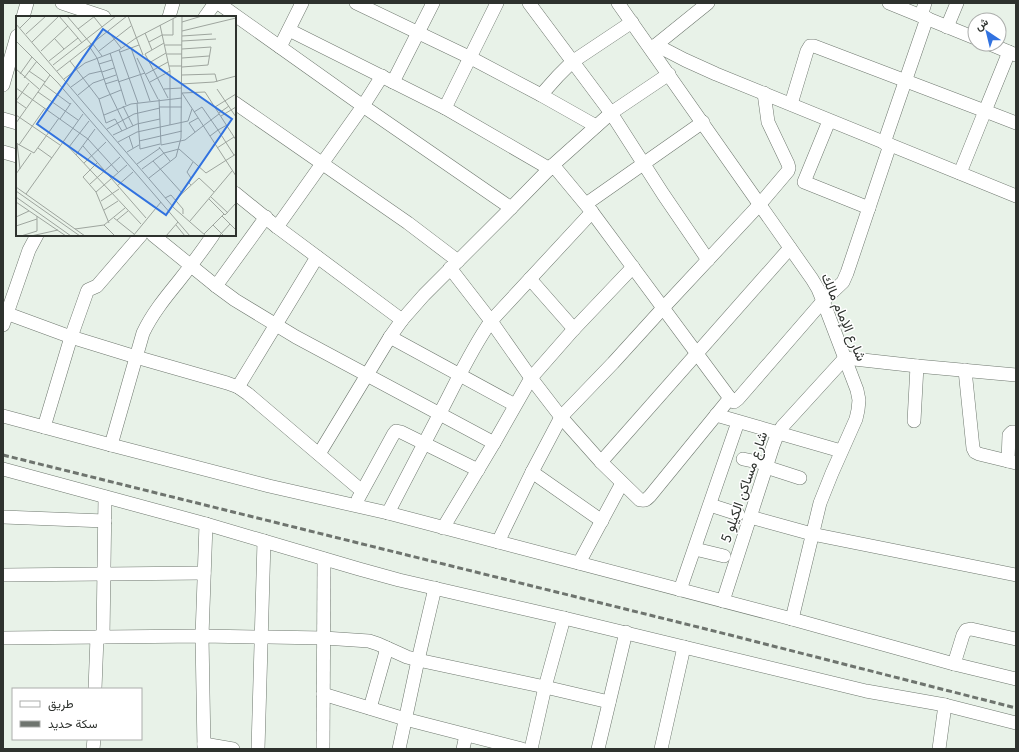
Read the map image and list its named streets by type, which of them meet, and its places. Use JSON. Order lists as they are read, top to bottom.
{
  "streets": {
    "street": ["شارع الإمام مالك", "شارع مساكن الكيلو 5"]
  },
  "crossings": [
    ["شارع الإمام مالك", "شارع مساكن الكيلو 5"]
  ],
  "legend": ["طريق", "سكة حديد"],
  "north": "top left"
}
